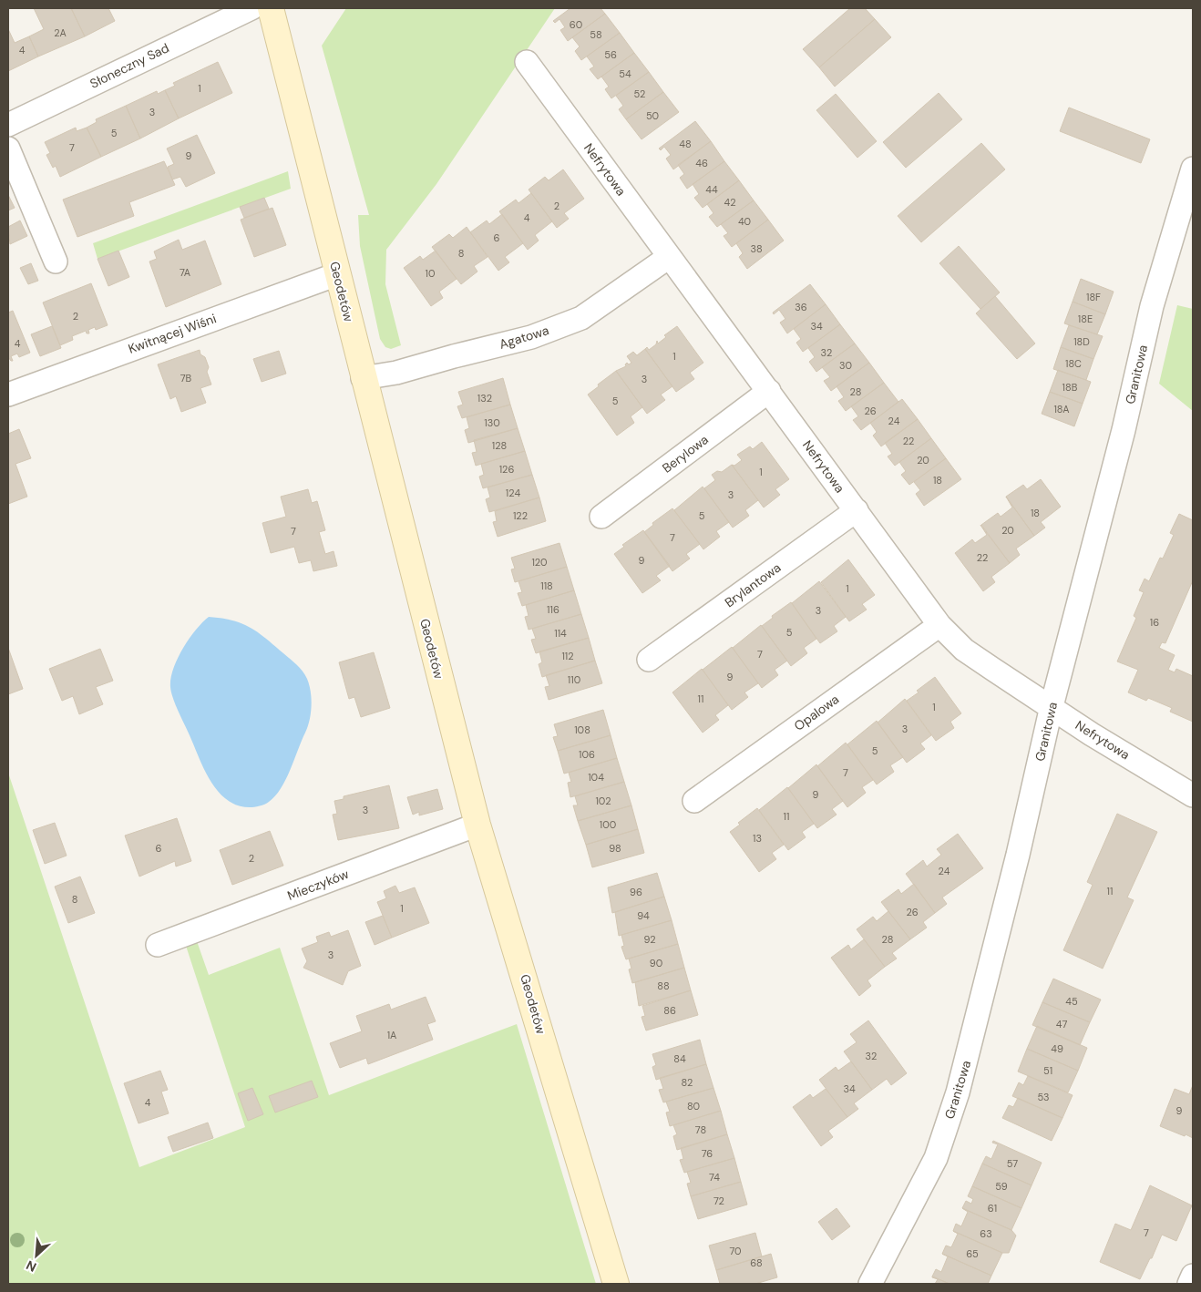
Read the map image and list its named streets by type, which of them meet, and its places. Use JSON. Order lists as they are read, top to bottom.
{
  "streets": {
    "street": [
      "Słoneczny Sad",
      "Nefrytowa",
      "Geodetów",
      "Kwitnącej Wiśni",
      "Agatowa",
      "Granitowa",
      "Berylowa",
      "Brylantowa",
      "Opalowa",
      "Mieczyków"
    ]
  },
  "crossings": [
    ["Nefrytowa", "Agatowa"],
    ["Nefrytowa", "Granitowa"],
    ["Nefrytowa", "Berylowa"],
    ["Nefrytowa", "Brylantowa"],
    ["Nefrytowa", "Opalowa"],
    ["Geodetów", "Kwitnącej Wiśni"],
    ["Geodetów", "Agatowa"],
    ["Geodetów", "Mieczyków"]
  ],
  "house_numbers": [
    "60",
    "2A",
    "58",
    "4",
    "56",
    "54",
    "1",
    "52",
    "3",
    "50",
    "5",
    "48",
    "7",
    "9",
    "46",
    "44",
    "42",
    "2",
    "4",
    "40",
    "6",
    "38",
    "8",
    "7A",
    "10",
    "18F",
    "36",
    "2",
    "18E",
    "34",
    "18D",
    "4",
    "32",
    "1",
    "18C",
    "30",
    "7B",
    "3",
    "18B",
    "28",
    "132",
    "5",
    "18A",
    "26",
    "24",
    "130",
    "22",
    "128",
    "20",
    "126",
    "1",
    "18",
    "124",
    "3",
    "18",
    "122",
    "5",
    "20",
    "7",
    "7",
    "22",
    "9",
    "120",
    "118",
    "1",
    "116",
    "3",
    "16",
    "5",
    "114",
    "7",
    "112",
    "9",
    "110",
    "11",
    "1",
    "3",
    "108",
    "5",
    "106",
    "7",
    "104",
    "9",
    "102",
    "3",
    "11",
    "100",
    "13",
    "6",
    "98",
    "2",
    "24",
    "11",
    "96",
    "8",
    "1",
    "26",
    "94",
    "92",
    "28",
    "3",
    "90",
    "88",
    "45",
    "86",
    "47",
    "1A",
    "49",
    "32",
    "84",
    "51",
    "82",
    "34",
    "53",
    "4",
    "80",
    "9",
    "78",
    "76",
    "57",
    "74",
    "59",
    "72",
    "61",
    "7",
    "63",
    "70",
    "65",
    "68"
  ],
  "north": "bottom left"
}
